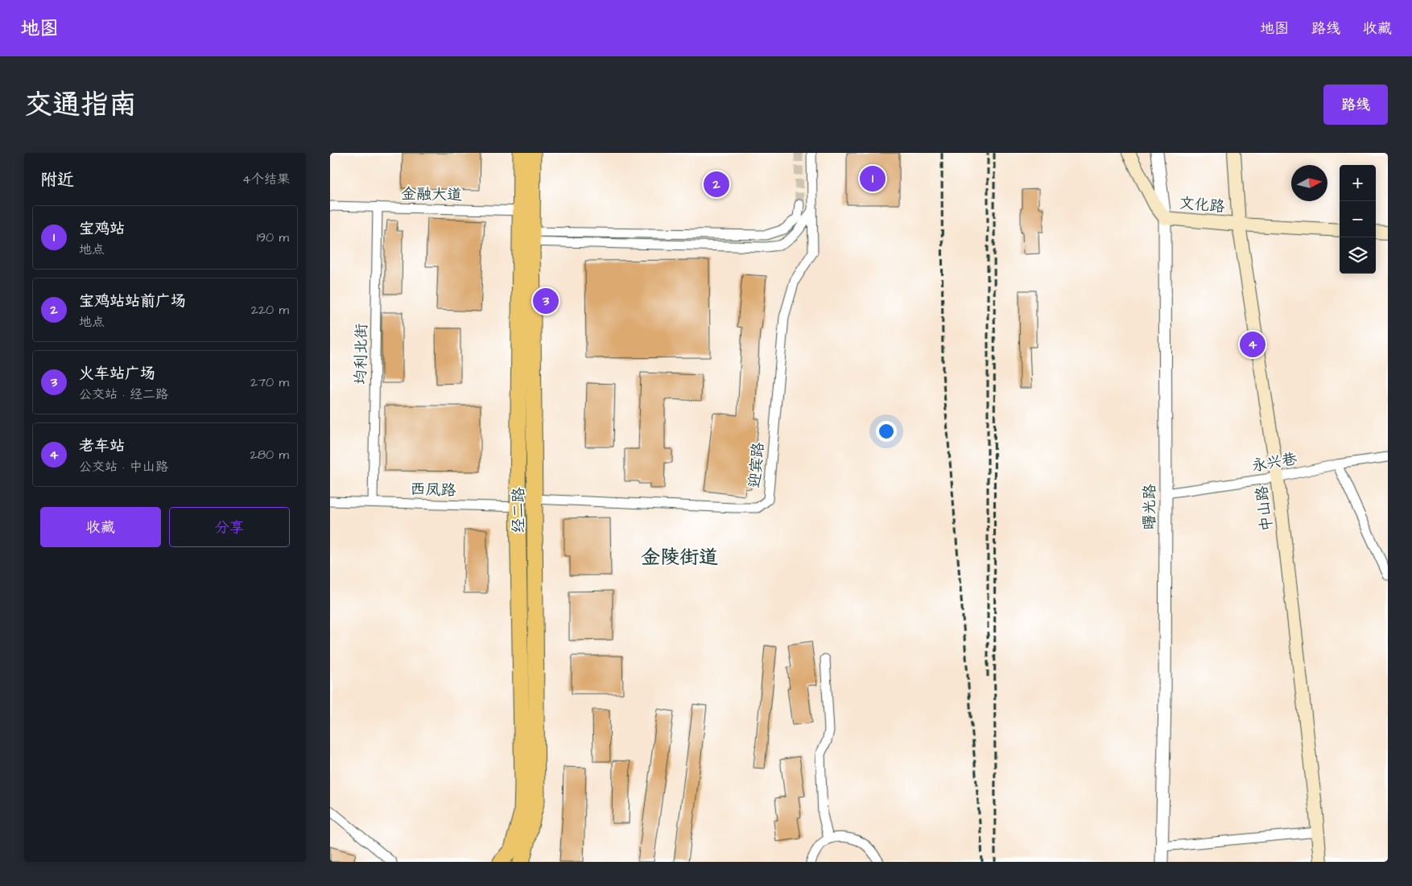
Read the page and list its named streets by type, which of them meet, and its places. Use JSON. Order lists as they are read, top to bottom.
{
  "streets": {
    "main road": ["文化路", "中山路", "经二路"],
    "street": [
      "金融大道",
      "均利北街",
      "永兴巷",
      "迎宾路",
      "西凤路",
      "曙光路"
    ]
  },
  "crossings": [
    ["金融大道", "均利北街"],
    ["金融大道", "经二路"],
    ["文化路", "曙光路"],
    ["文化路", "中山路"],
    ["均利北街", "西凤路"],
    ["永兴巷", "曙光路"],
    ["永兴巷", "中山路"],
    ["迎宾路", "西凤路"],
    ["迎宾路", "经二路"],
    ["西凤路", "经二路"]
  ],
  "districts": ["金陵街道"],
  "north": "right",
  "page": {
    "header": "地图",
    "nav": ["地图", "路线", "收藏"],
    "title": "交通指南",
    "buttons": [
      "路线",
      ["收藏", "分享"]
    ],
    "heading": ["附近", "4个结果"],
    "pins": [
      "1",
      "2",
      "3",
      "4"
    ],
    "map_buttons": ["+", "−"],
    "list": [
      {
        "mark": "1",
        "name": "宝鸡站",
        "note": "地点",
        "value": "190 m"
      },
      {
        "mark": "2",
        "name": "宝鸡站站前广场",
        "note": "地点",
        "value": "220 m"
      },
      {
        "mark": "3",
        "name": "火车站广场",
        "note": "公交站 · 经二路",
        "value": "270 m"
      },
      {
        "mark": "4",
        "name": "老车站",
        "note": "公交站 · 中山路",
        "value": "280 m"
      }
    ]
  }
}
